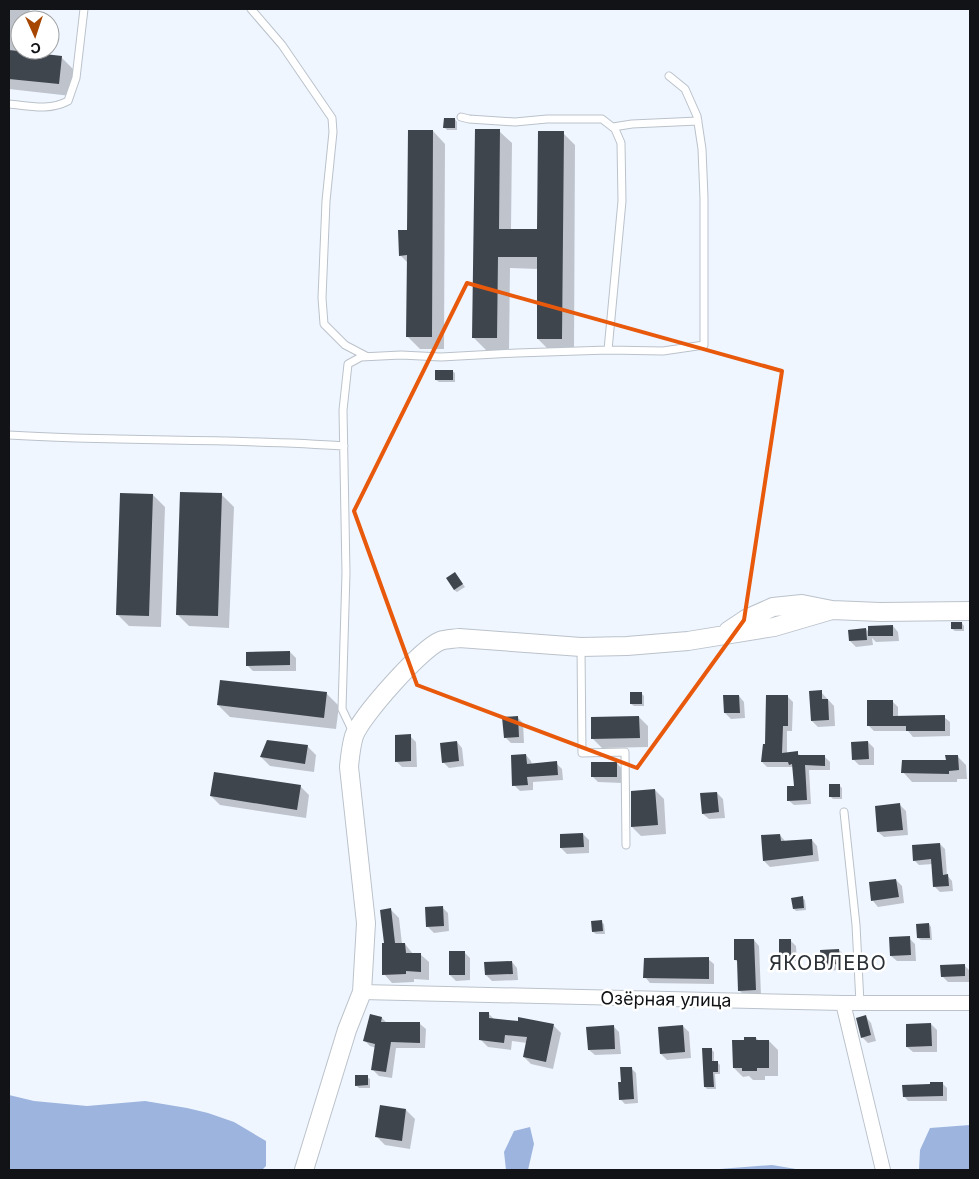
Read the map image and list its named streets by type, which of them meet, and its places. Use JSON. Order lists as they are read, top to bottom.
{
  "streets": {
    "street": ["Озёрная улица"]
  },
  "districts": ["ЯКОВЛЕВО"],
  "north": "bottom"
}
